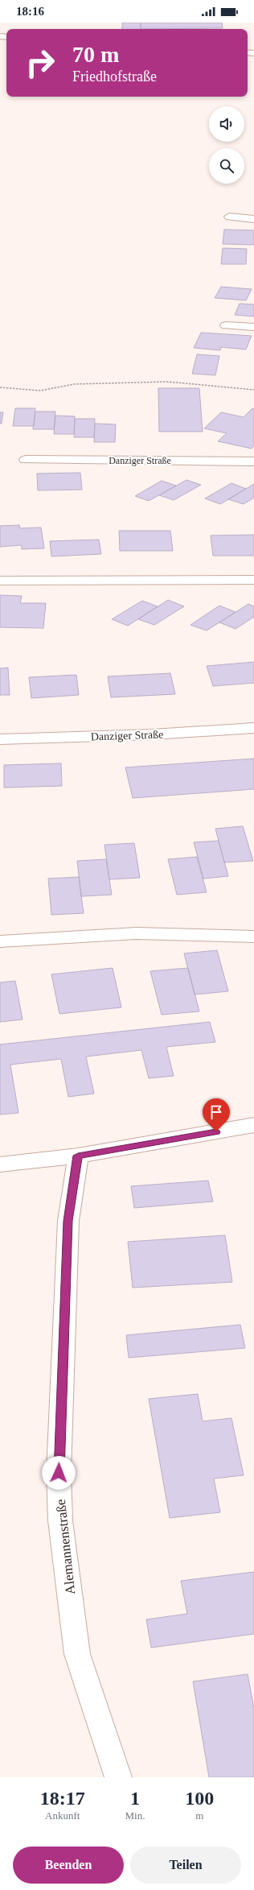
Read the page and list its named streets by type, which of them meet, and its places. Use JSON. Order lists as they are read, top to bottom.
{
  "streets": {
    "street": ["Danziger Straße", "Alemannenstraße"]
  },
  "page": {
    "status": "18:16",
    "turn": ["70 m", "Friedhofstraße"],
    "eta": [
      "18:17",
      "Ankunft",
      "1",
      "Min.",
      "100",
      "m"
    ],
    "buttons": ["Beenden", "Teilen"]
  }
}
